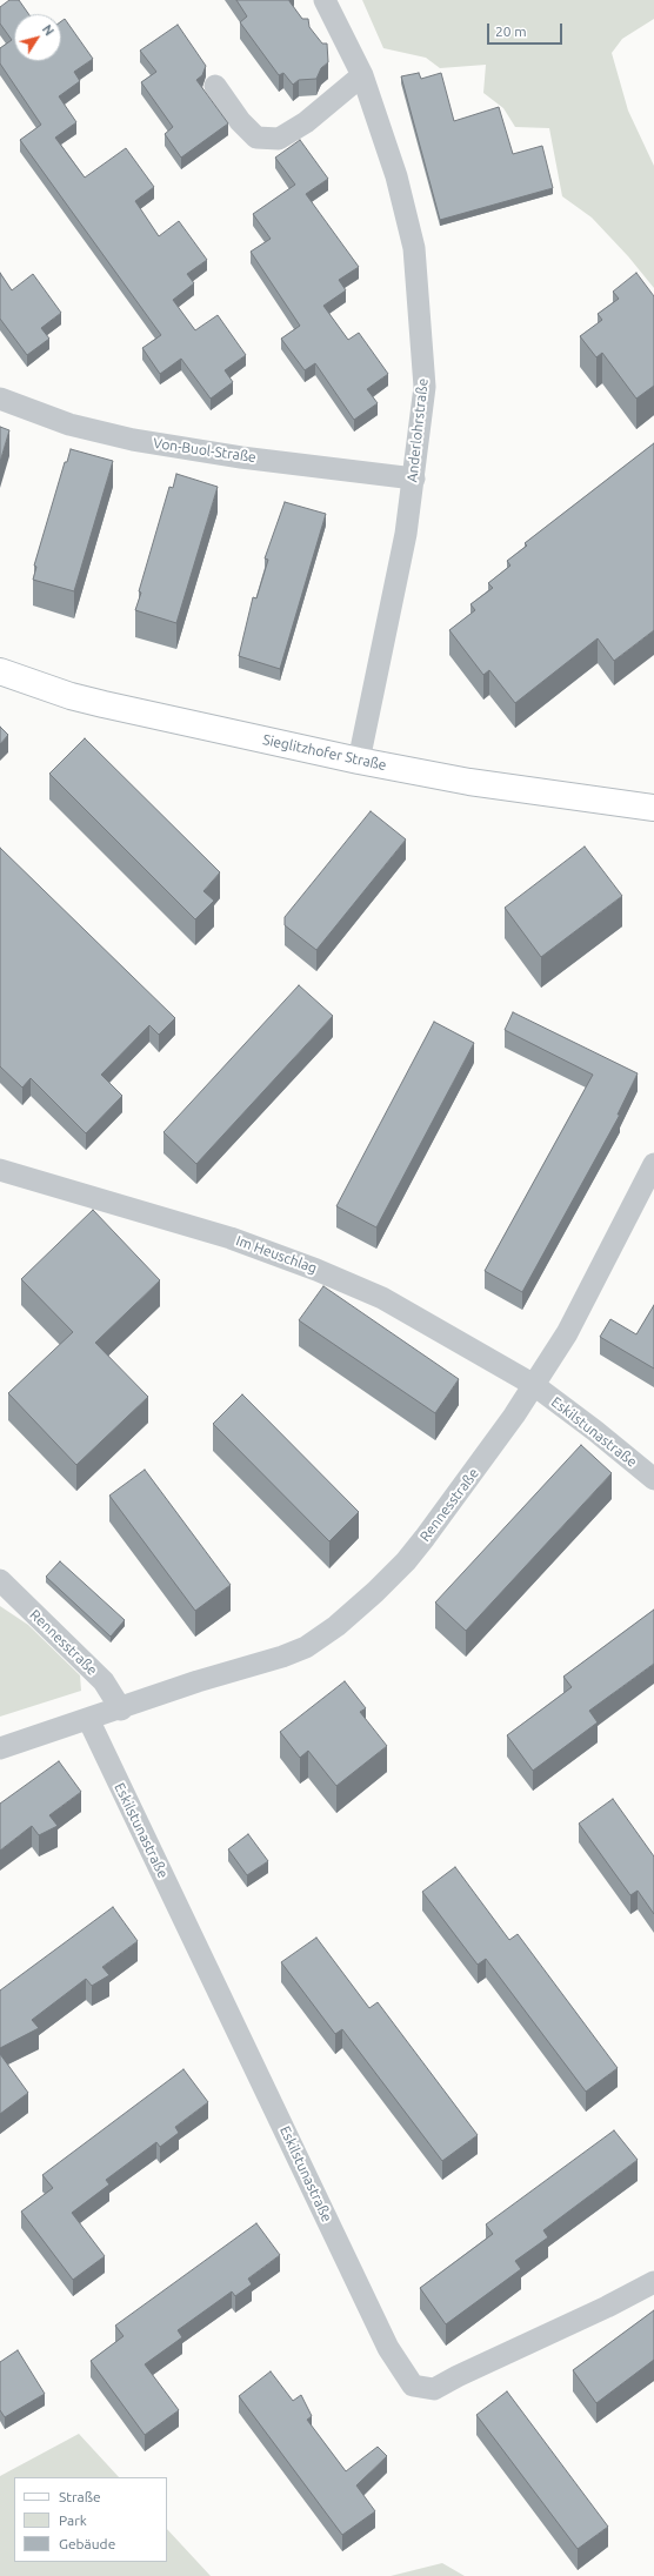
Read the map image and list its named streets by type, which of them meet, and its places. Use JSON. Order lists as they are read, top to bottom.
{
  "streets": {
    "main road": ["Sieglitzhofer Straße"],
    "street": [
      "Anderlohrstraße",
      "Von-Buol-Straße",
      "Im Heuschlag",
      "Eskilstunastraße",
      "Rennesstraße"
    ]
  },
  "crossings": [
    ["Anderlohrstraße", "Von-Buol-Straße"],
    ["Anderlohrstraße", "Sieglitzhofer Straße"],
    ["Im Heuschlag", "Eskilstunastraße"],
    ["Im Heuschlag", "Rennesstraße"],
    ["Eskilstunastraße", "Rennesstraße"]
  ],
  "legend": ["Straße", "Park", "Gebäude"],
  "scale_bar": "20 m",
  "north": "top right"
}
